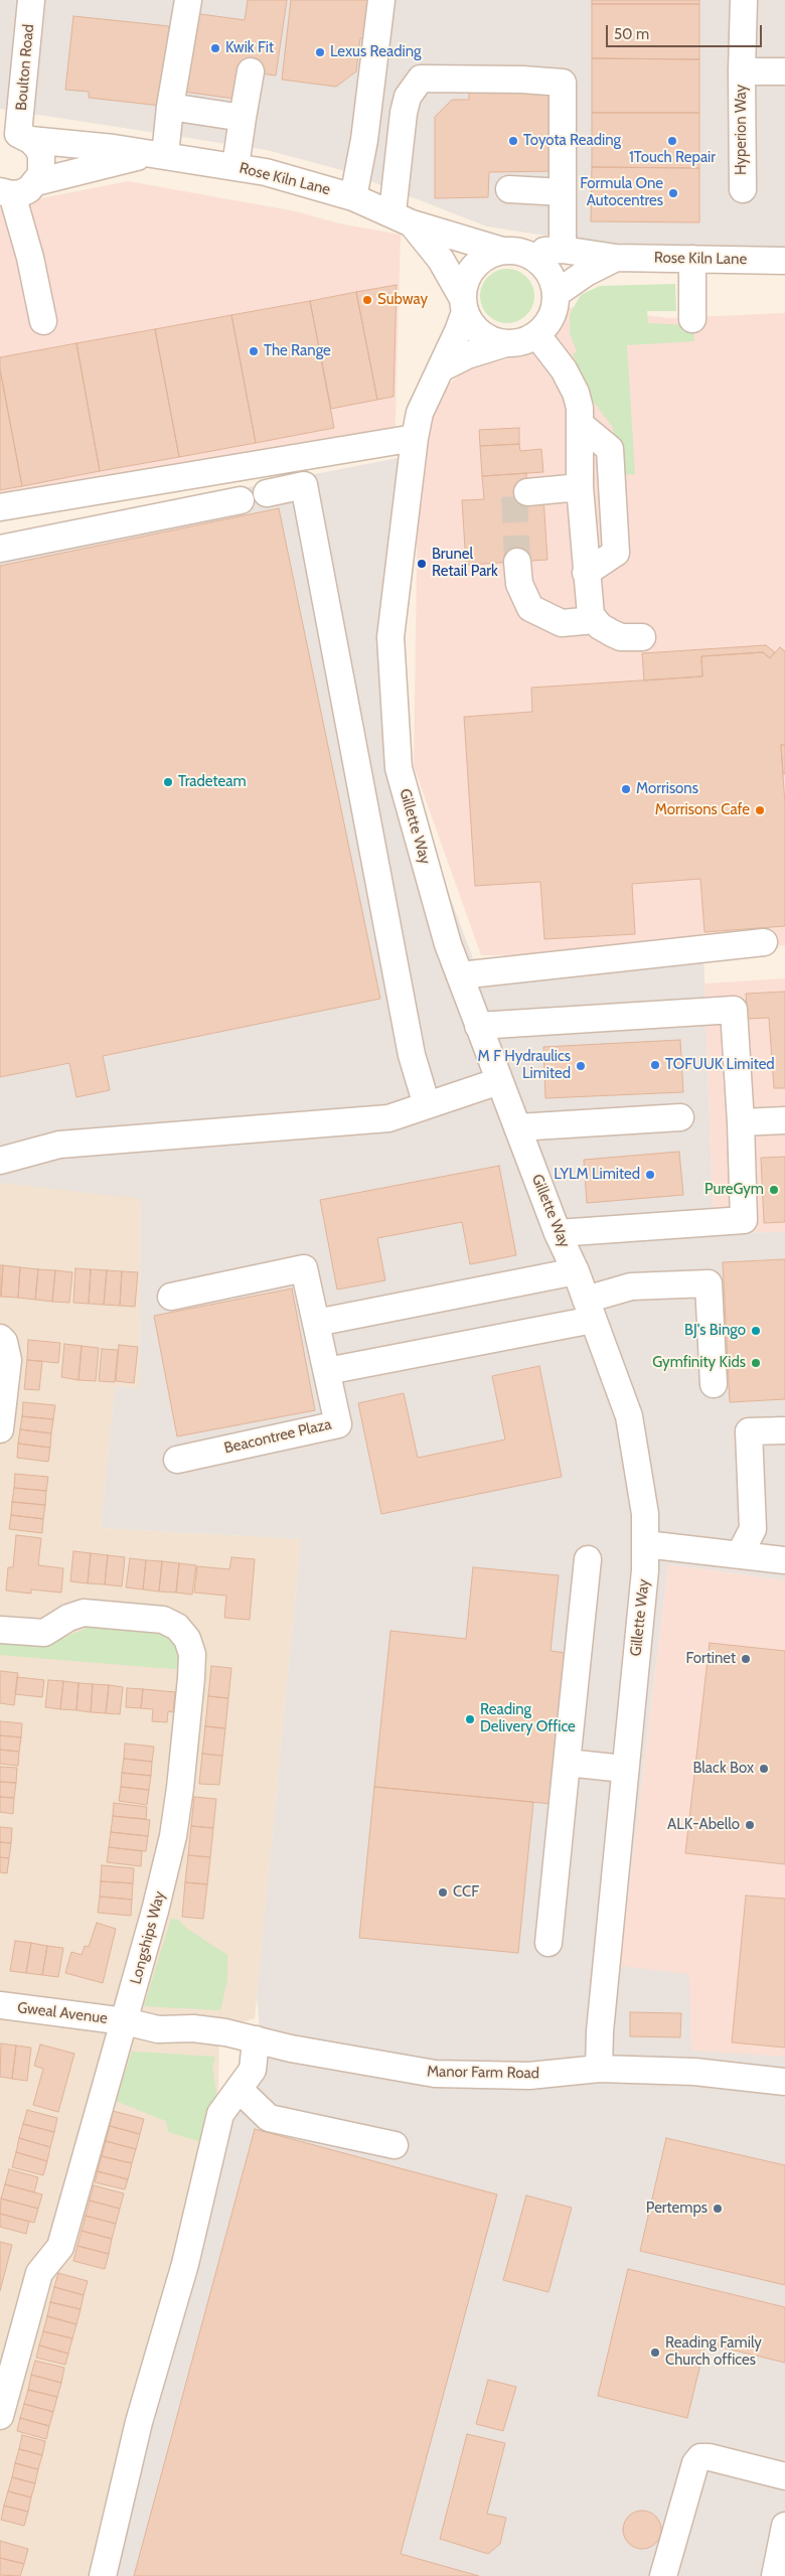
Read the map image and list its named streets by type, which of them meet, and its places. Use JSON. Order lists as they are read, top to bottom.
{
  "streets": {
    "street": [
      "Boulton Road",
      "Hyperion Way",
      "Rose Kiln Lane",
      "Gillette Way",
      "Beacontree Plaza",
      "Longships Way",
      "Gweal Avenue",
      "Manor Farm Road"
    ]
  },
  "crossings": [
    ["Boulton Road", "Rose Kiln Lane"],
    ["Rose Kiln Lane", "Gillette Way"],
    ["Gillette Way", "Manor Farm Road"],
    ["Longships Way", "Gweal Avenue"],
    ["Longships Way", "Manor Farm Road"],
    ["Gweal Avenue", "Manor Farm Road"]
  ],
  "places": [
    "Kwik Fit",
    "Lexus Reading",
    "Toyota Reading",
    "1Touch Repair",
    "Formula One Autocentres",
    "Subway",
    "The Range",
    "Brunel Retail Park",
    "Tradeteam",
    "Morrisons",
    "Morrisons Cafe",
    "TOFUUK Limited",
    "M F Hydraulics Limited",
    "LYLM Limited",
    "PureGym",
    "BJ's Bingo",
    "Gymfinity Kids",
    "Fortinet",
    "Reading Delivery Office",
    "Black Box",
    "ALK-Abello",
    "CCF",
    "Pertemps",
    "Reading Family Church offices"
  ],
  "scale_bar": "50 m"
}
